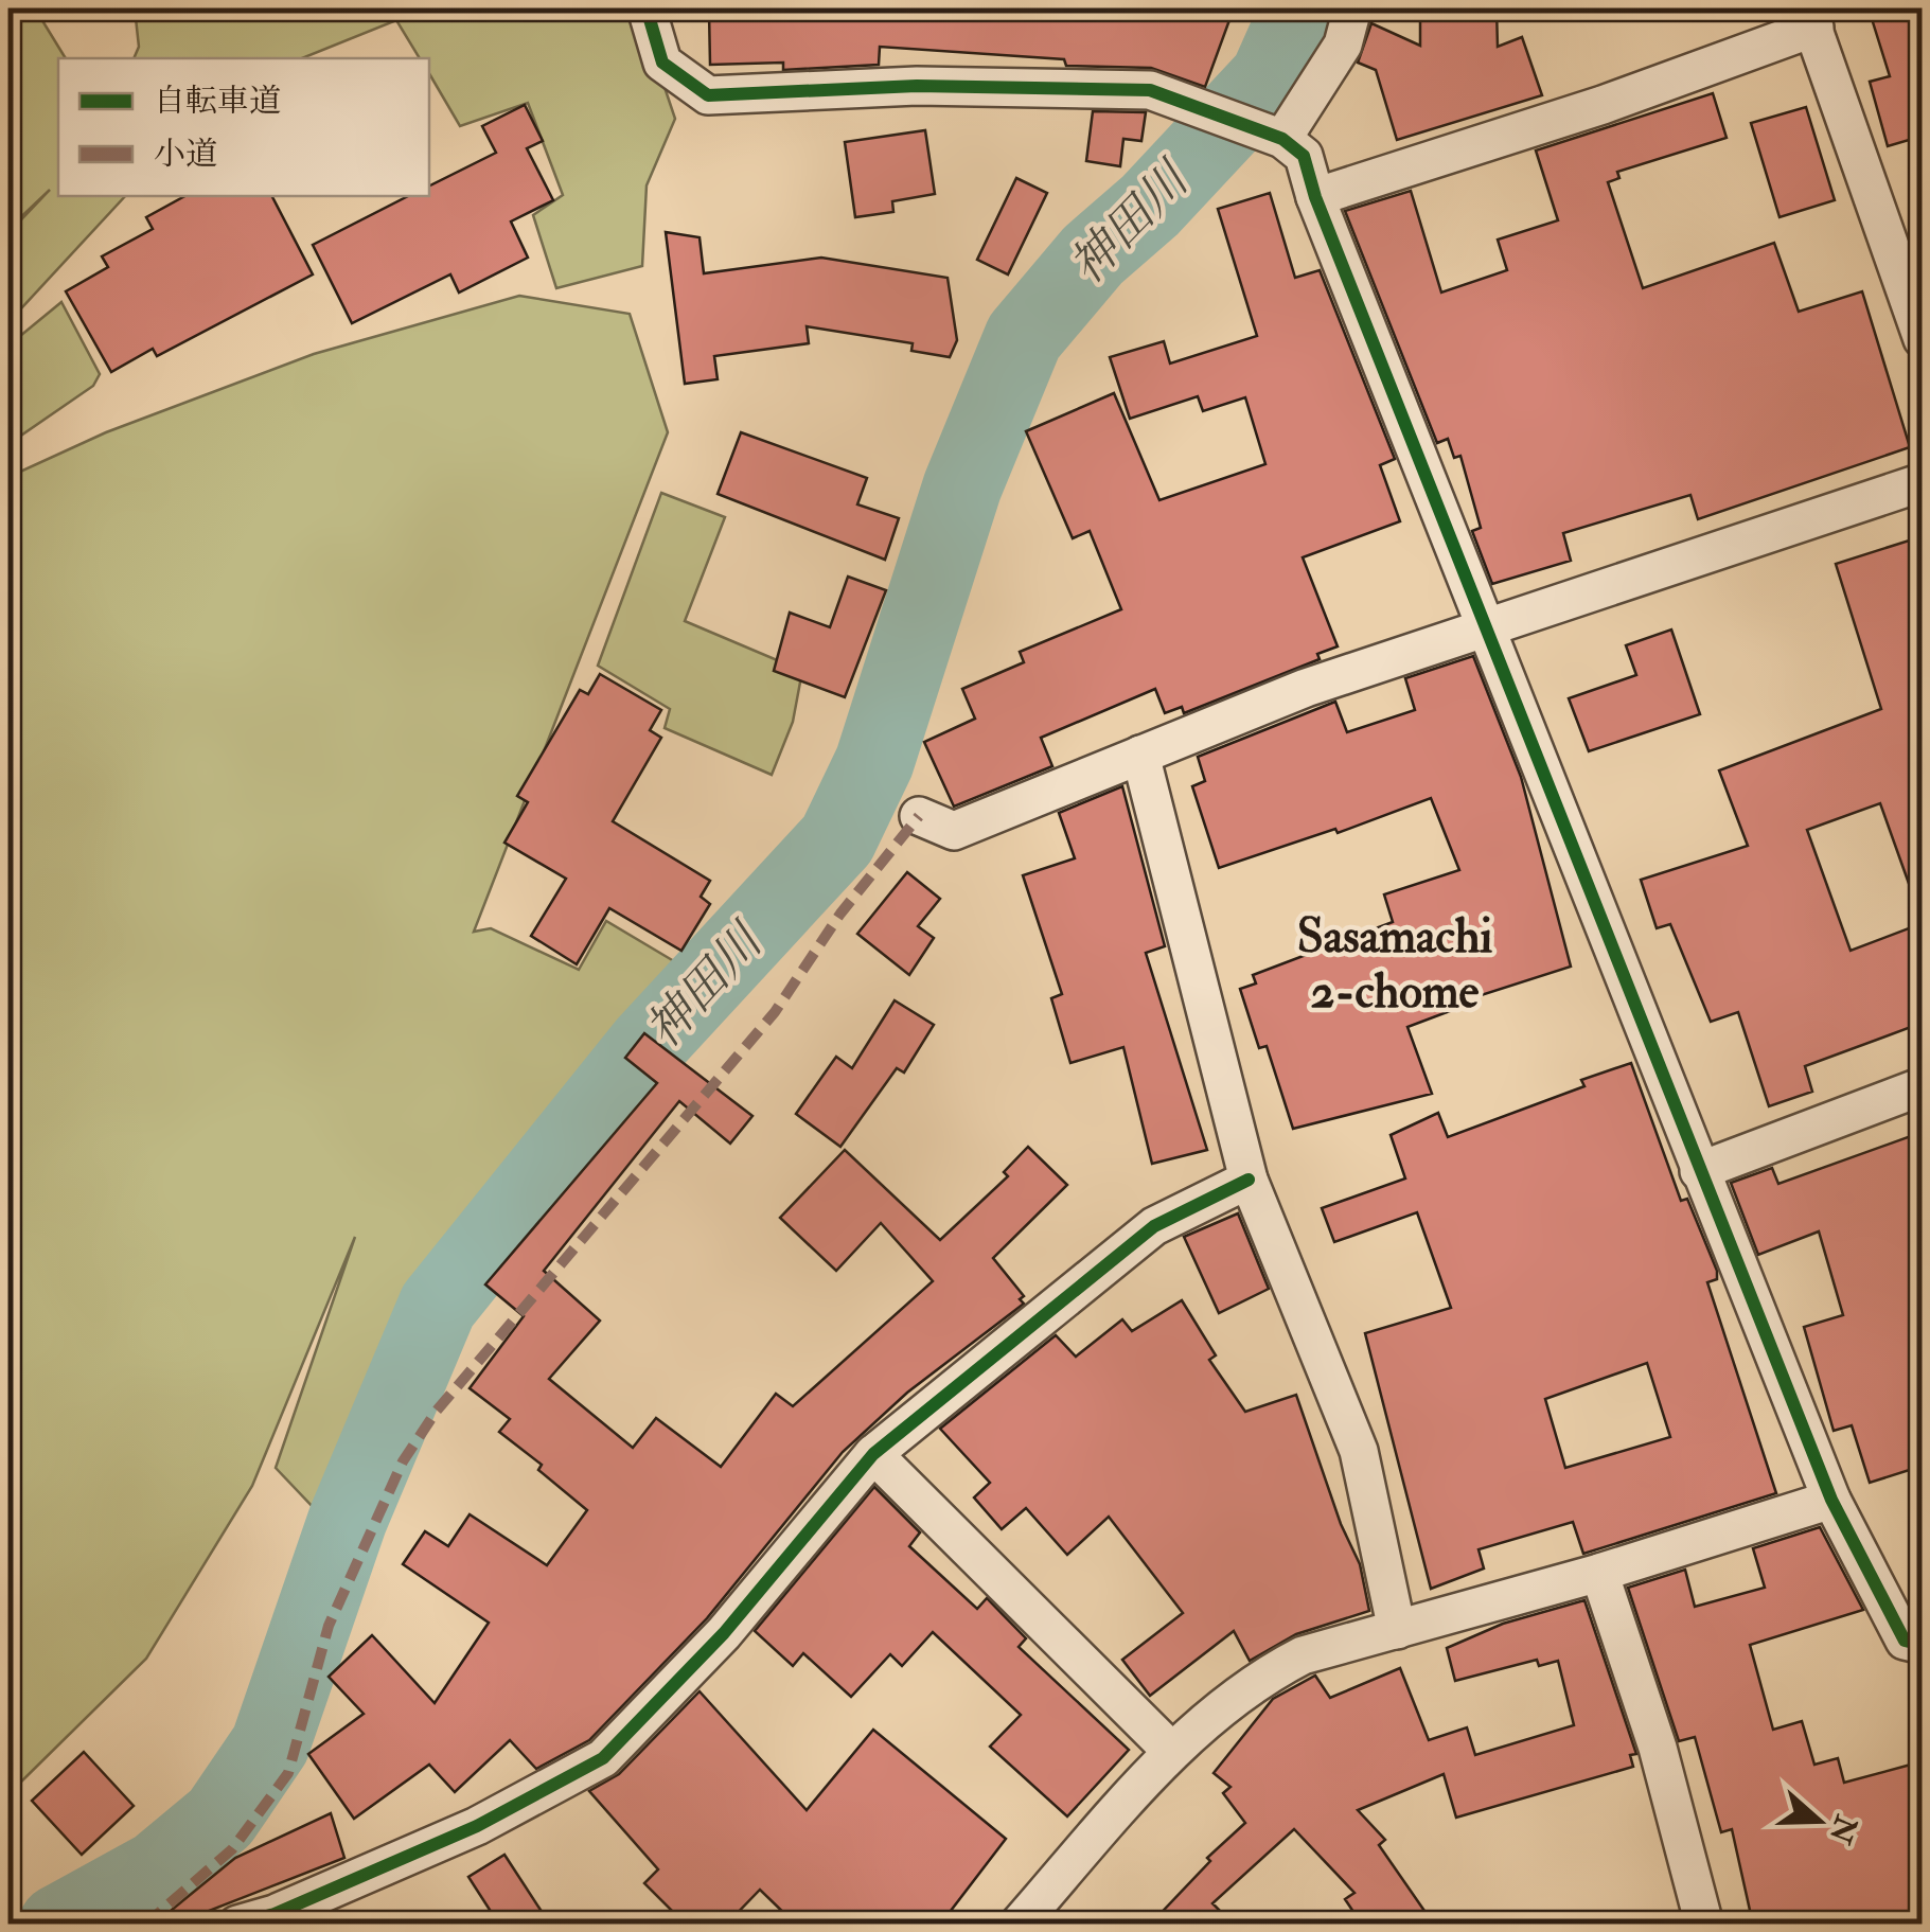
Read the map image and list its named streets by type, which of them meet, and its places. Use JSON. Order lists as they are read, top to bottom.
{
  "districts": ["Sasamachi 2-chome"],
  "water": ["神田川"],
  "legend": ["自転車道", "小道"],
  "north": "right"
}
